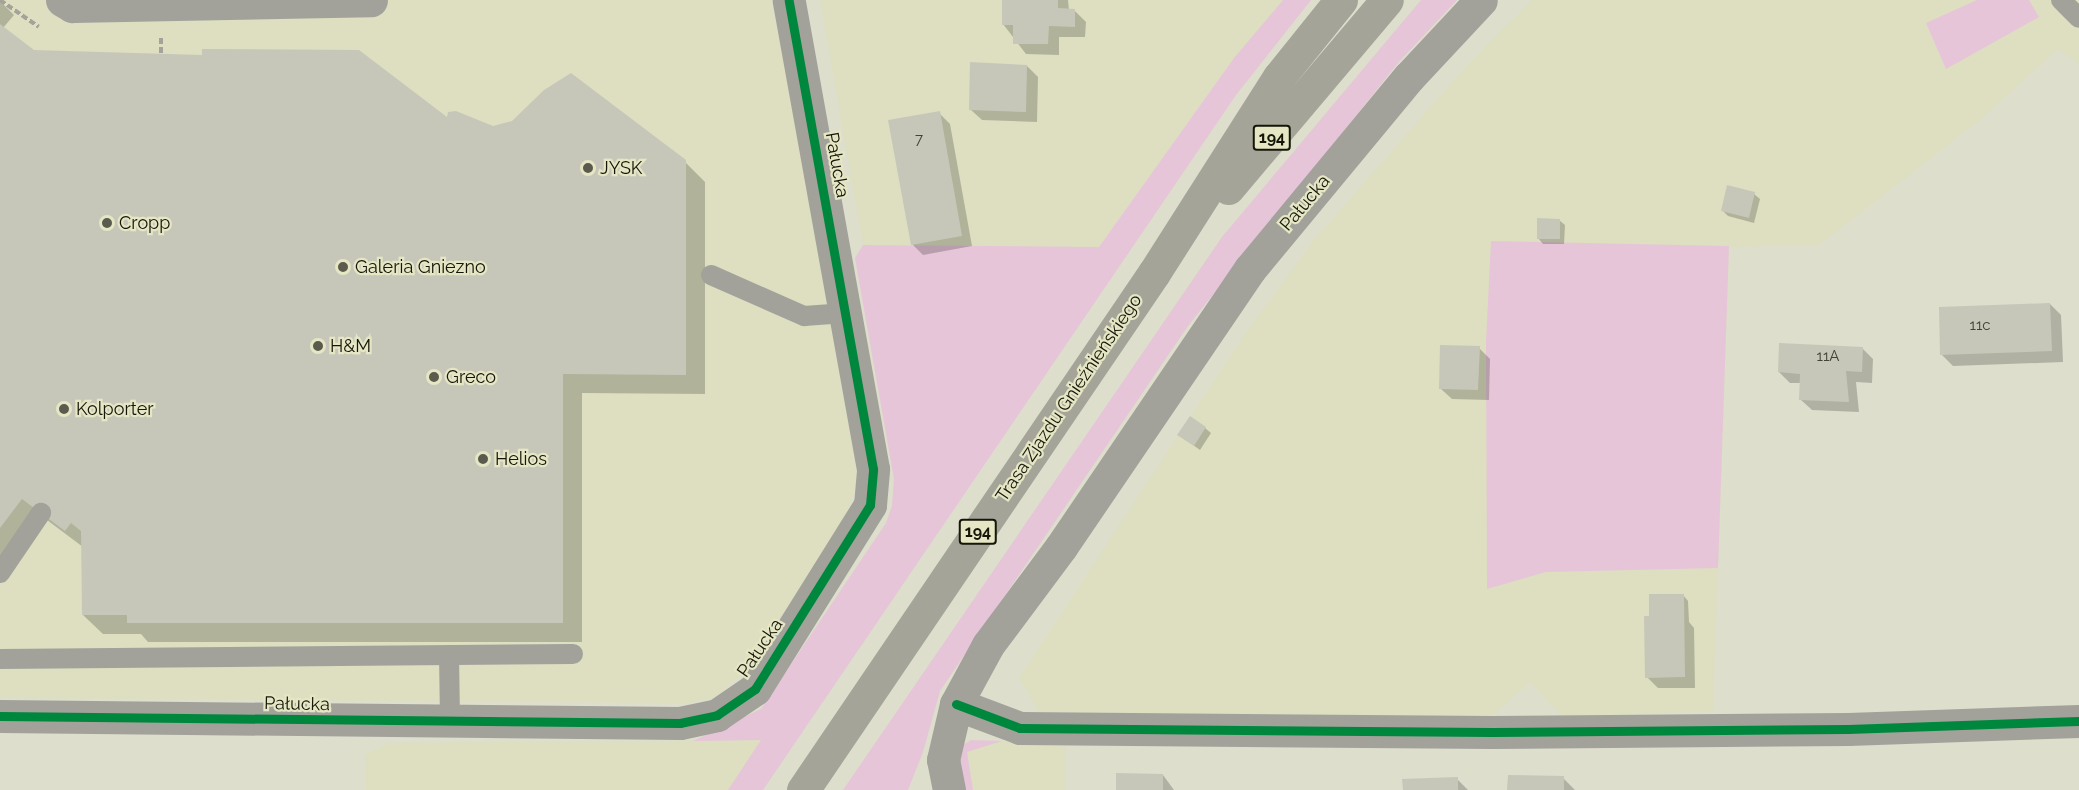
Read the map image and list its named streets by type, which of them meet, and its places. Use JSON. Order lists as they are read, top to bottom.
{
  "streets": {
    "main road": ["194", "Trasa Zjazdu Gnieźnieńskiego"],
    "street": ["Pałucka"]
  },
  "places": [
    "JYSK",
    "Cropp",
    "Galeria Gniezno",
    "H&M",
    "Greco",
    "Kolporter",
    "Helios"
  ],
  "house_numbers": ["7", "11c", "11A"]
}
